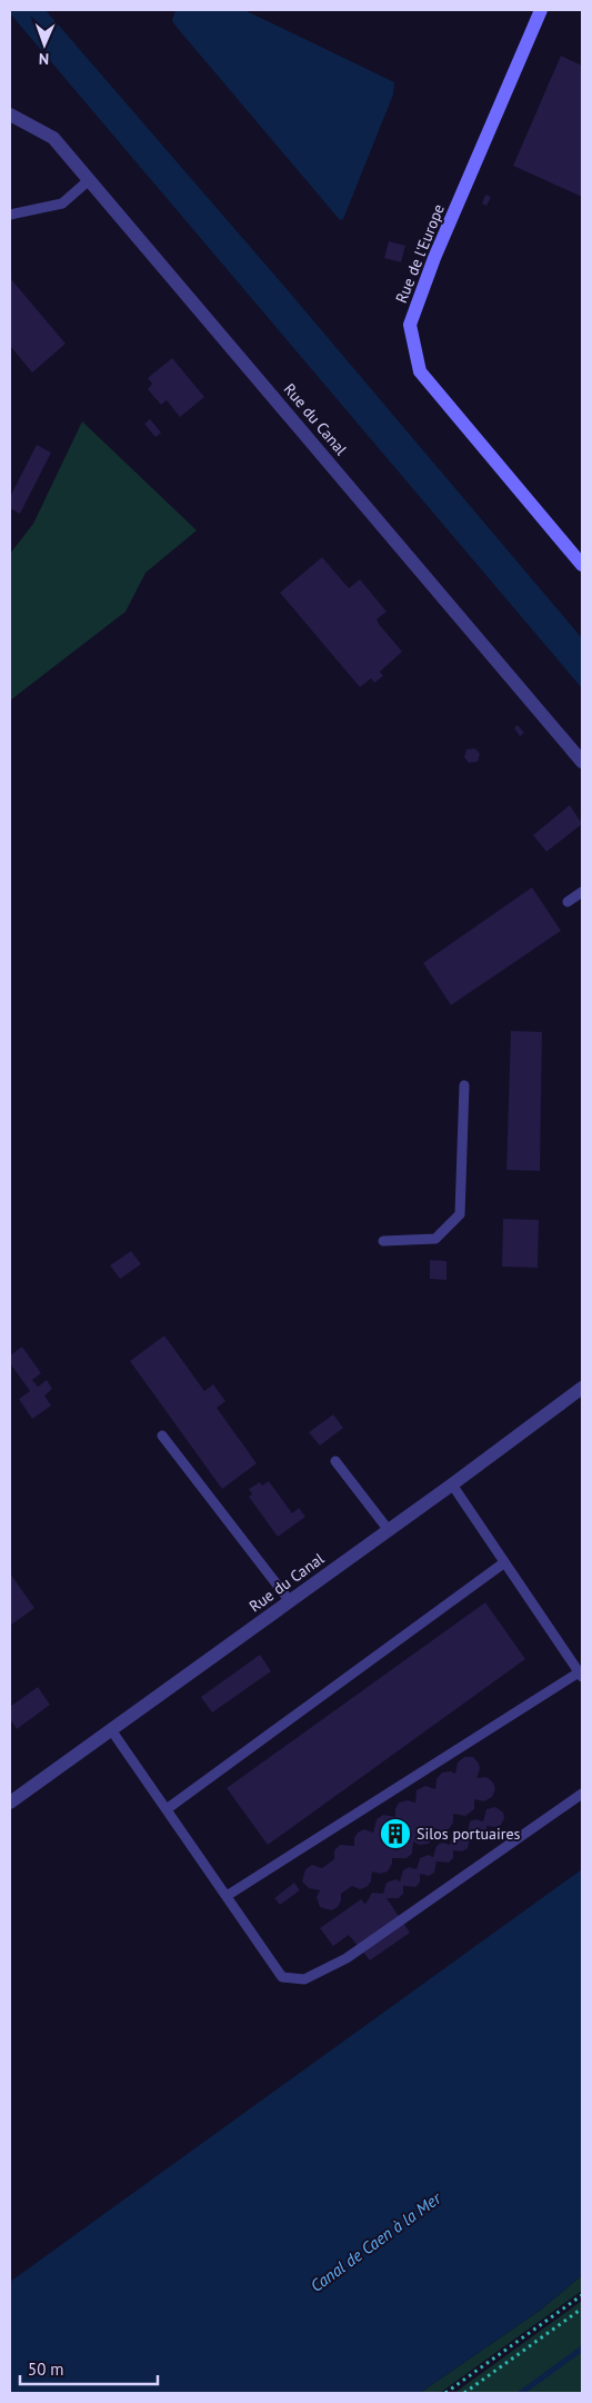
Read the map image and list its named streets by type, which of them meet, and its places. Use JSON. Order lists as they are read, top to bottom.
{
  "streets": {
    "street": ["Rue de l'Europe", "Rue du Canal"]
  },
  "water": ["Canal de Caen à la Mer"],
  "places": {
    "building": ["Silos portuaires"]
  },
  "scale_bar": "50 m",
  "north": "bottom"
}
